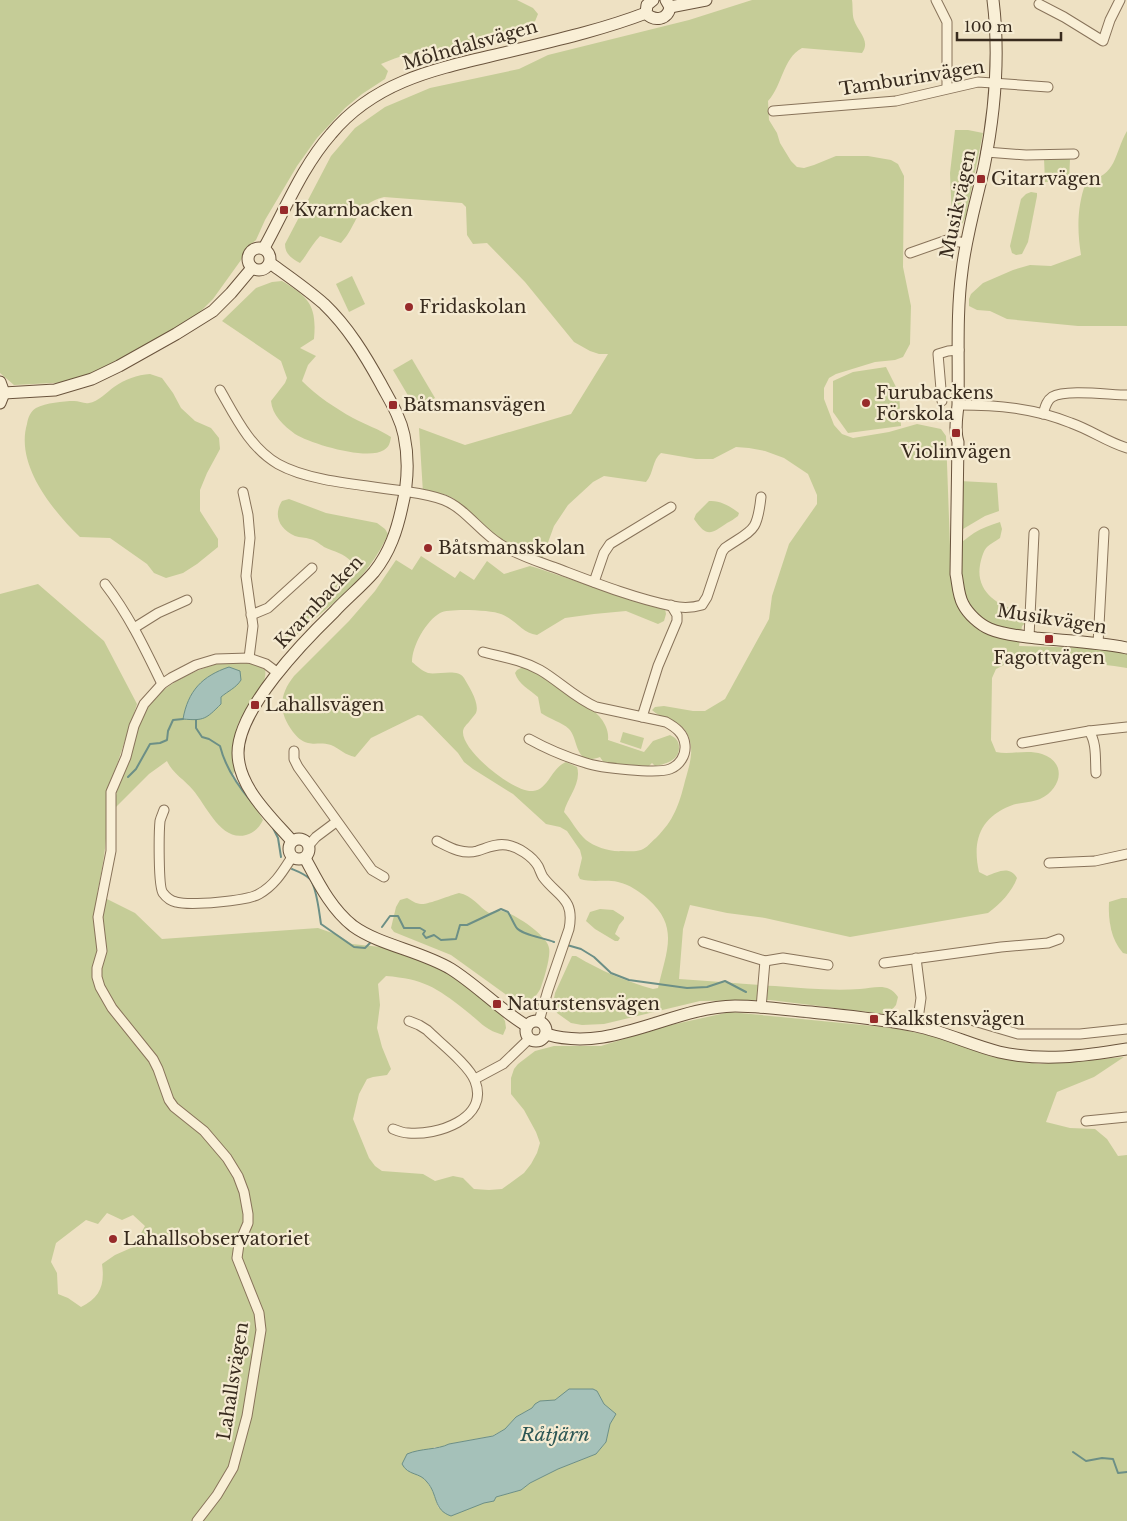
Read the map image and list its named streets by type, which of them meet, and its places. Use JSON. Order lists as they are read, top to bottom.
{
  "streets": {
    "street": [
      "Mölndalsvägen",
      "Tamburinvägen",
      "Musikvägen",
      "Kvarnbacken",
      "Lahallsvägen"
    ]
  },
  "crossings": [
    ["Mölndalsvägen", "Kvarnbacken"],
    ["Tamburinvägen", "Musikvägen"],
    ["Kvarnbacken", "Lahallsvägen"]
  ],
  "water": ["Råtjärn"],
  "places": {
    "transit": [
      "Gitarrvägen",
      "Kvarnbacken",
      "Båtsmansvägen",
      "Violinvägen",
      "Fagottvägen",
      "Lahallsvägen",
      "Naturstensvägen",
      "Kalkstensvägen"
    ],
    "other": [
      "Fridaskolan",
      "Furubackens Förskola",
      "Båtsmansskolan",
      "Lahallsobservatoriet"
    ]
  },
  "scale_bar": "100 m"
}
